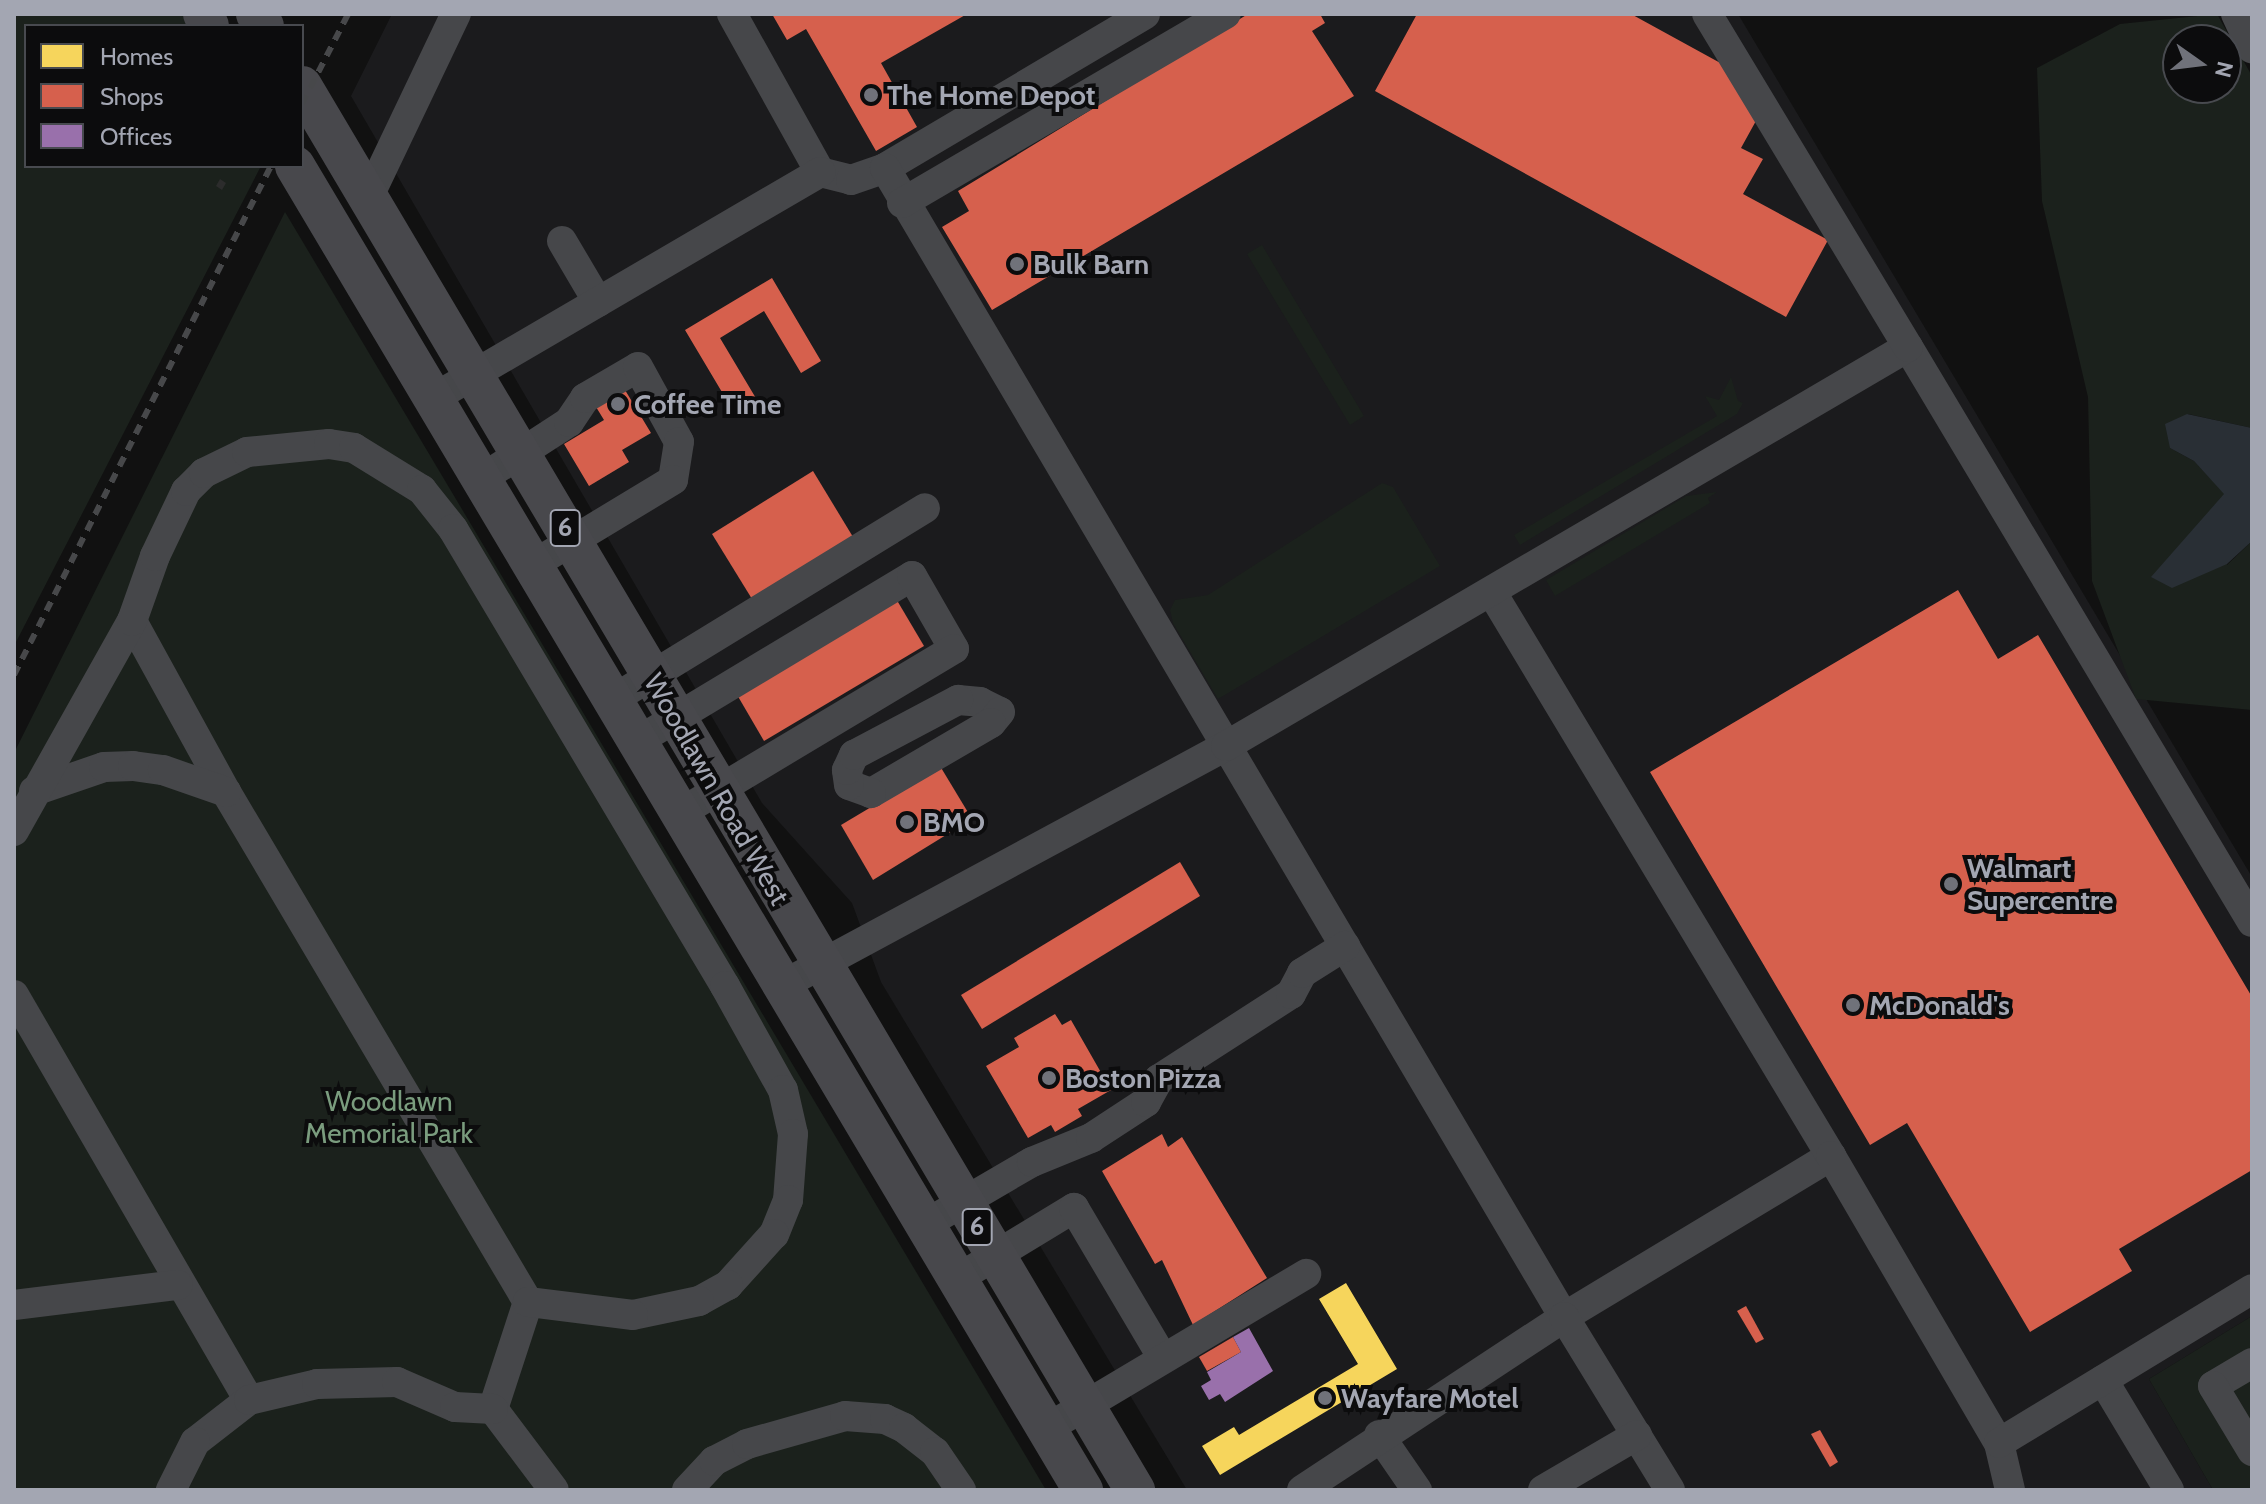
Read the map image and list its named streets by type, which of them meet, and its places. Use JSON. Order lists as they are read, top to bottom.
{
  "streets": {
    "main road": ["6", "Woodlawn Road West"]
  },
  "parks": ["Woodlawn Memorial Park"],
  "places": [
    "The Home Depot",
    "Bulk Barn",
    "Coffee Time",
    "BMO",
    "Walmart Supercentre",
    "McDonald's",
    "Boston Pizza",
    "Wayfare Motel"
  ],
  "legend": ["Homes", "Shops", "Offices"],
  "north": "right"
}
